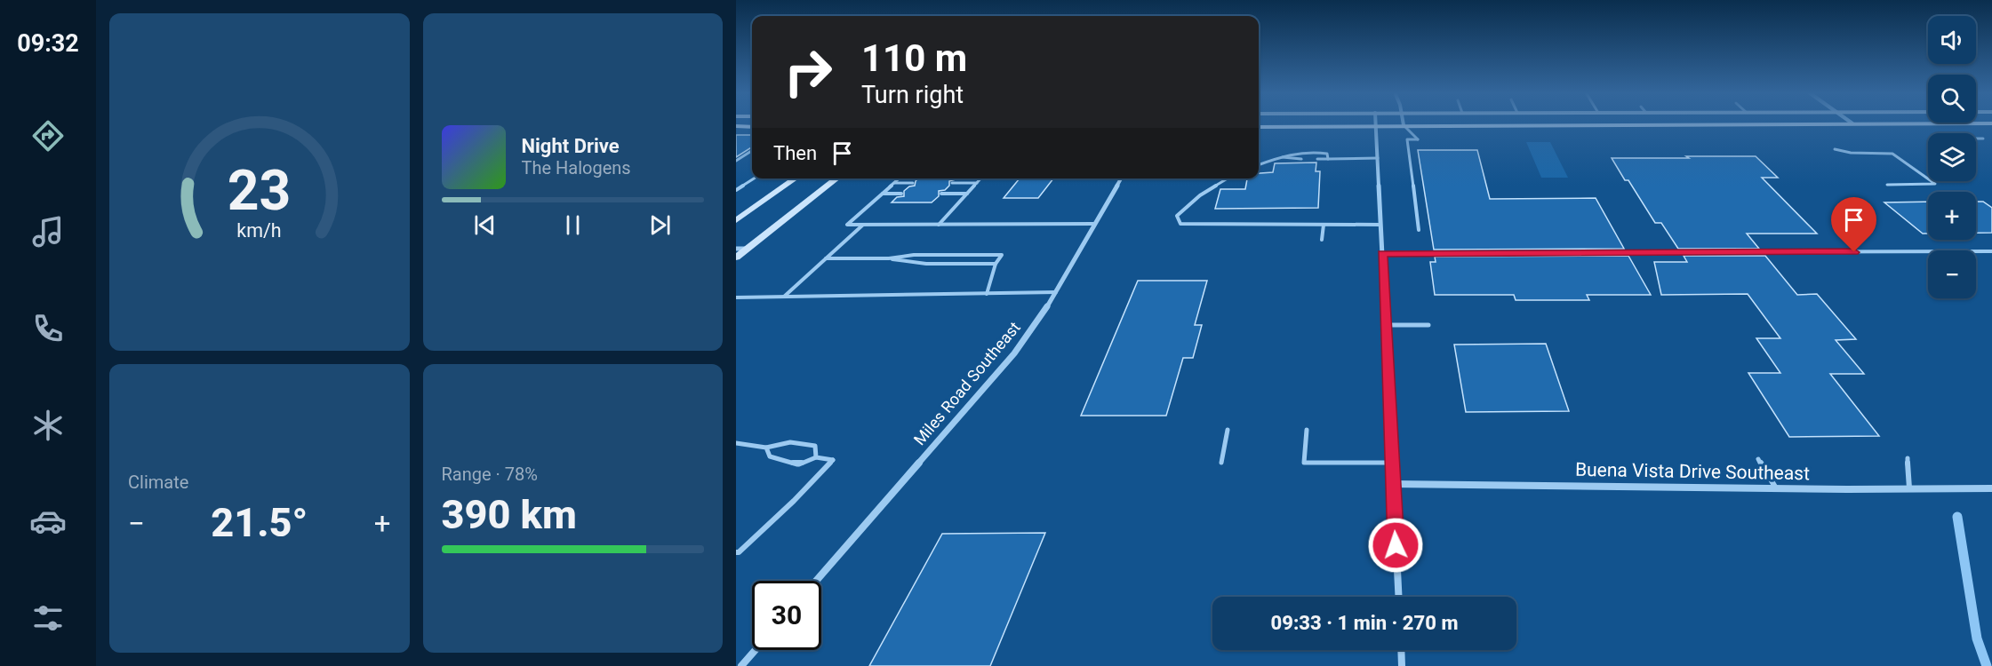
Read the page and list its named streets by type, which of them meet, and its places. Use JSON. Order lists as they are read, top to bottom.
{
  "streets": {
    "street": ["Miles Road Southeast", "Buena Vista Drive Southeast"]
  },
  "page": {
    "tabs": "09:32",
    "map_buttons": ["+", "−"],
    "turn": ["110 m", "Turn right"],
    "song": ["Night Drive", "The Halogens"],
    "then": "Then",
    "tile": [
      "Climate",
      ["Range · 78%", "390 km"]
    ],
    "heat": ["−", "21.5°", "+"],
    "limit": "30",
    "trip": "09:33 · 1 min · 270 m",
    "gauge": ["23", "km/h"]
  }
}
